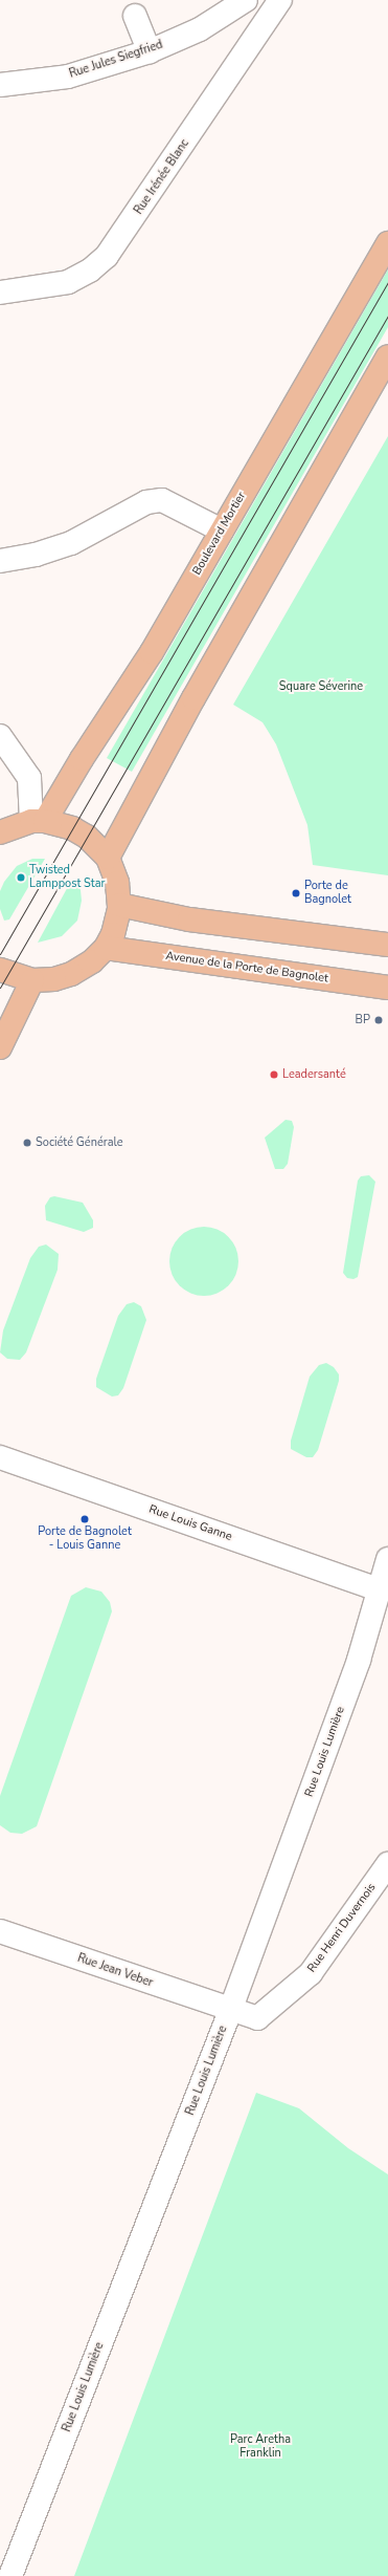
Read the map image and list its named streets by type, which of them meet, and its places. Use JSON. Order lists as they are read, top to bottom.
{
  "streets": {
    "main road": ["Boulevard Mortier", "Avenue de la Porte de Bagnolet"],
    "street": [
      "Rue Jules Siegfried",
      "Rue Irénée Blanc",
      "Rue Louis Ganne",
      "Rue Louis Lumière",
      "Rue Henri Duvernois",
      "Rue Jean Veber"
    ]
  },
  "crossings": [
    ["Rue Louis Ganne", "Rue Louis Lumière"],
    ["Rue Louis Lumière", "Rue Henri Duvernois"],
    ["Rue Louis Lumière", "Rue Jean Veber"],
    ["Rue Henri Duvernois", "Rue Jean Veber"]
  ],
  "parks": ["Square Séverine", "Parc Aretha Franklin"],
  "places": [
    "Twisted Lamppost Star",
    "Porte de Bagnolet",
    "BP",
    "Leadersanté",
    "Société Générale",
    "Porte de Bagnolet - Louis Ganne"
  ]
}
